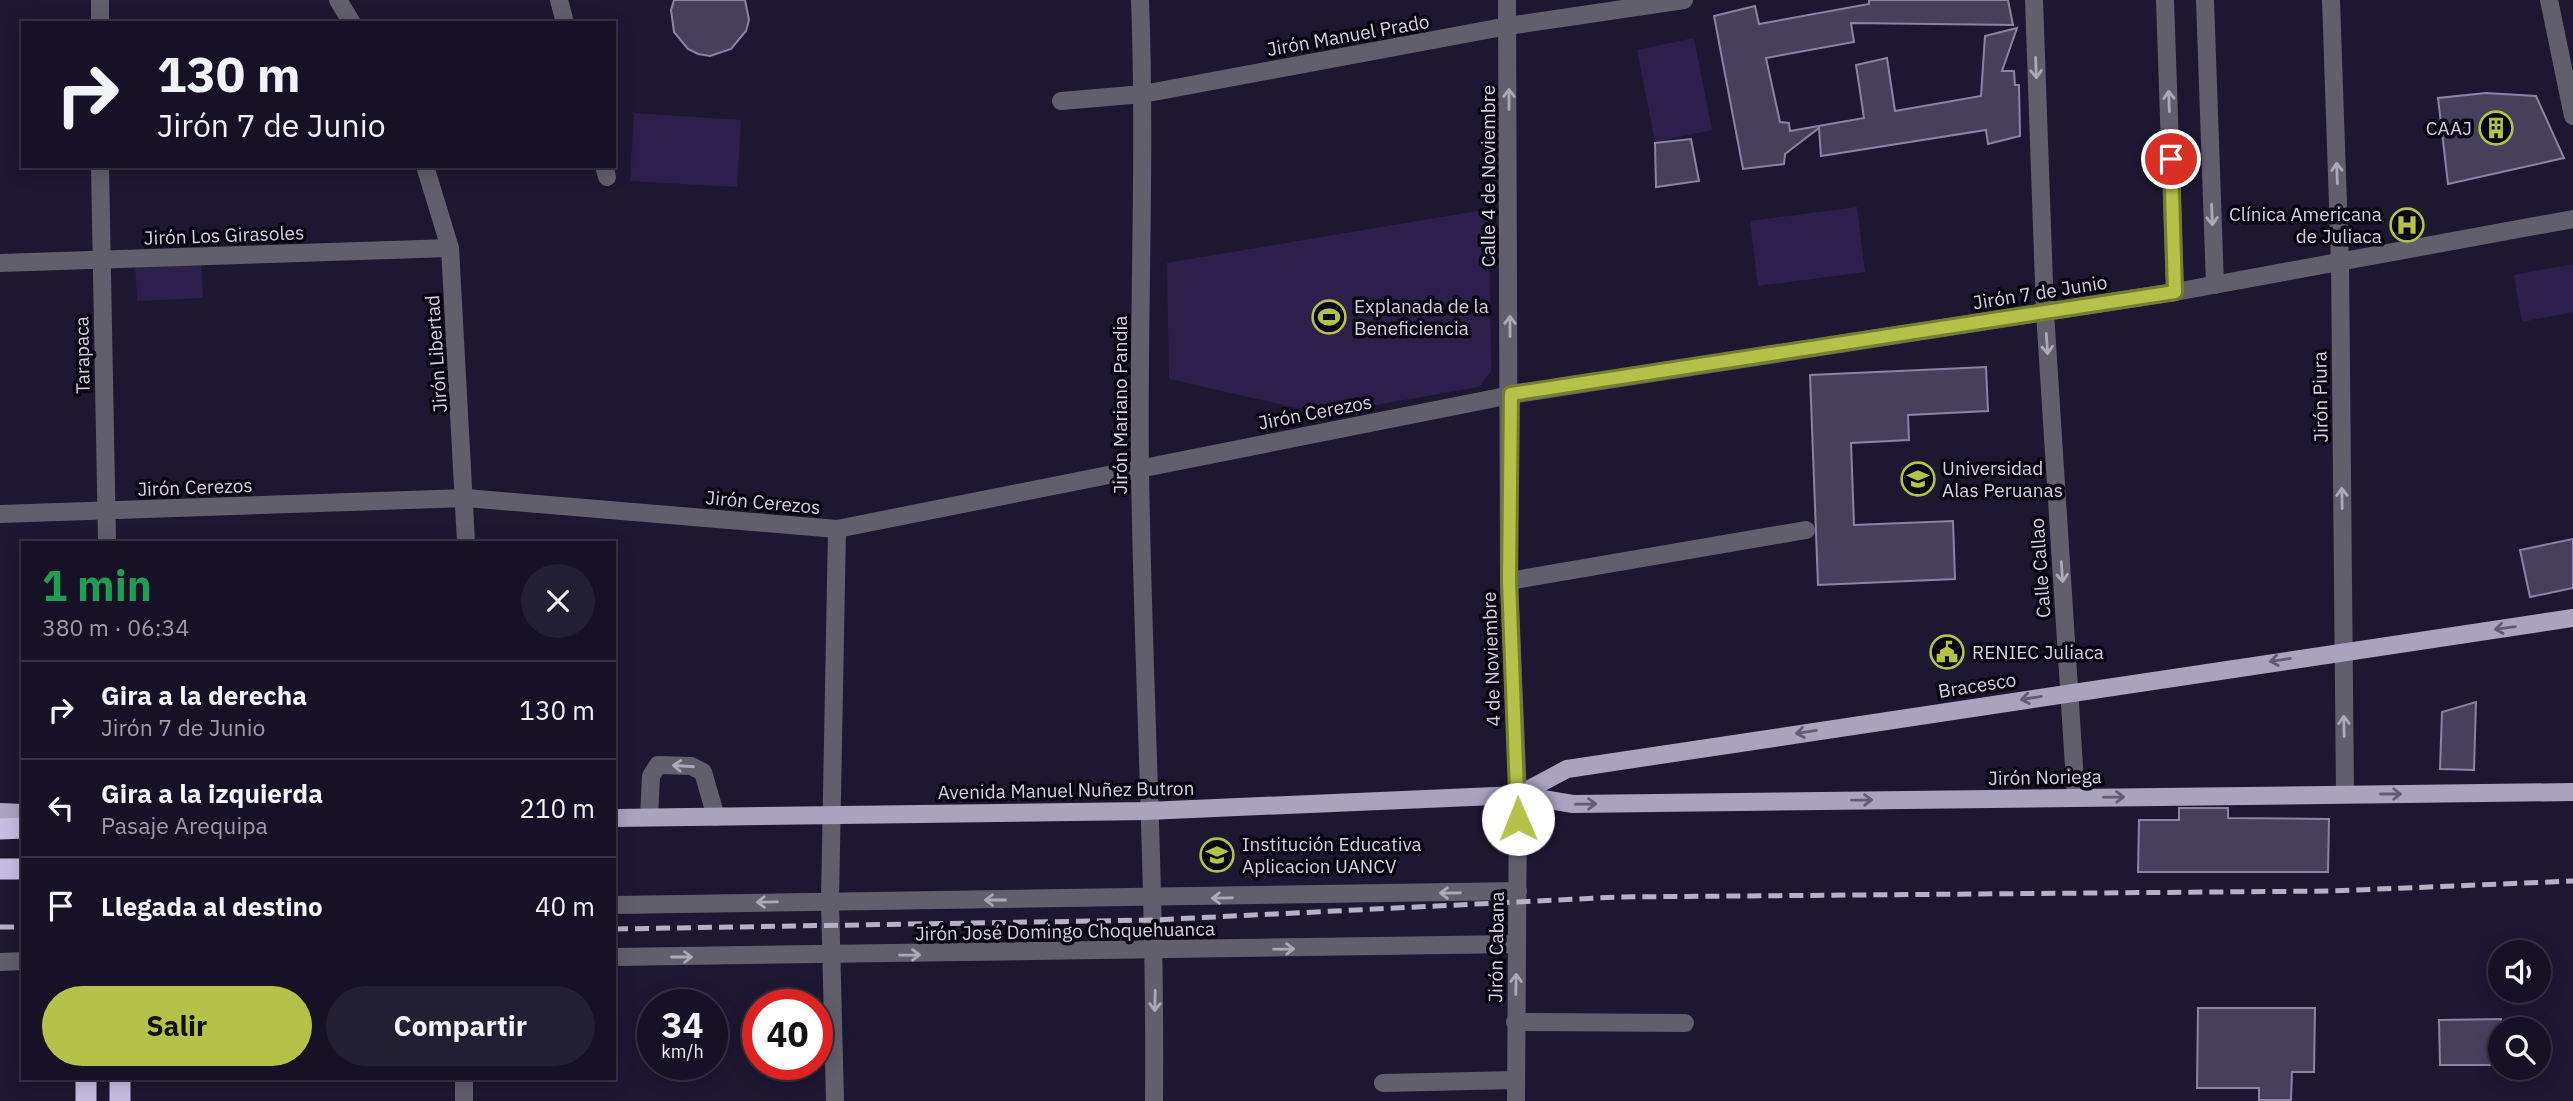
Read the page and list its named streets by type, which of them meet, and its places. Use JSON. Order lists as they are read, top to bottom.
{
  "streets": {
    "main road": ["Bracesco", "Jirón Noriega", "Avenida Manuel Nuñez Butron"],
    "street": [
      "Jirón Manuel Prado",
      "Calle 4 de Noviembre",
      "Jirón Los Girasoles",
      "Jirón 7 de Junio",
      "Jirón Libertad",
      "Tarapaca",
      "Jirón Piura",
      "Jirón Mariano Pandia",
      "Jirón Cerezos",
      "Calle Callao",
      "4 de Noviembre",
      "Jirón José Domingo Choquehuanca",
      "Jirón Cabana"
    ]
  },
  "crossings": [
    ["Jirón Manuel Prado", "Calle 4 de Noviembre"],
    ["Jirón Manuel Prado", "Jirón Mariano Pandia"],
    ["Calle 4 de Noviembre", "Jirón 7 de Junio"],
    ["Calle 4 de Noviembre", "Jirón Cerezos"],
    ["Calle 4 de Noviembre", "4 de Noviembre"],
    ["Jirón Los Girasoles", "Jirón Libertad"],
    ["Jirón Los Girasoles", "Tarapaca"],
    ["Jirón 7 de Junio", "Jirón Piura"],
    ["Jirón 7 de Junio", "Jirón Cerezos"],
    ["Jirón 7 de Junio", "Calle Callao"],
    ["Jirón 7 de Junio", "4 de Noviembre"],
    ["Jirón Libertad", "Jirón Cerezos"],
    ["Tarapaca", "Jirón Cerezos"],
    ["Jirón Piura", "Bracesco"],
    ["Jirón Piura", "Jirón Noriega"],
    ["Jirón Mariano Pandia", "Jirón Cerezos"],
    ["Jirón Mariano Pandia", "Avenida Manuel Nuñez Butron"],
    ["Jirón Mariano Pandia", "Jirón José Domingo Choquehuanca"],
    ["Jirón Cerezos", "4 de Noviembre"],
    ["Calle Callao", "Bracesco"],
    ["Calle Callao", "Jirón Noriega"],
    ["4 de Noviembre", "Bracesco"],
    ["4 de Noviembre", "Jirón Noriega"],
    ["4 de Noviembre", "Avenida Manuel Nuñez Butron"],
    ["4 de Noviembre", "Jirón Cabana"],
    ["Bracesco", "Jirón Noriega"],
    ["Bracesco", "Avenida Manuel Nuñez Butron"],
    ["Bracesco", "Jirón Cabana"],
    ["Jirón Noriega", "Avenida Manuel Nuñez Butron"],
    ["Jirón Noriega", "Jirón Cabana"],
    ["Avenida Manuel Nuñez Butron", "Jirón Cabana"],
    ["Jirón José Domingo Choquehuanca", "Jirón Cabana"]
  ],
  "one_way": ["Calle 4 de Noviembre", "Bracesco", "Jirón Noriega"],
  "places": {
    "building": ["CAAJ"],
    "hospital": ["Clínica Americana de Juliaca"],
    "sports": ["Explanada de la Beneficiencia"],
    "school or university": ["Universidad Alas Peruanas", "Institución Educativa Aplicacion UANCV"],
    "public building": ["RENIEC Juliaca"]
  },
  "page": {
    "turn": ["130 m", "Jirón 7 de Junio"],
    "heading": ["1 min", "380 m · 06:34"],
    "list": [
      {
        "name": "Gira a la derecha",
        "note": "Jirón 7 de Junio",
        "value": "130 m"
      },
      {
        "name": "Gira a la izquierda",
        "note": "Pasaje Arequipa",
        "value": "210 m"
      },
      {
        "name": "Llegada al destino",
        "value": "40 m"
      }
    ],
    "buttons": ["Salir", "Compartir"],
    "speed": "34 km/h",
    "limit": "40"
  }
}
